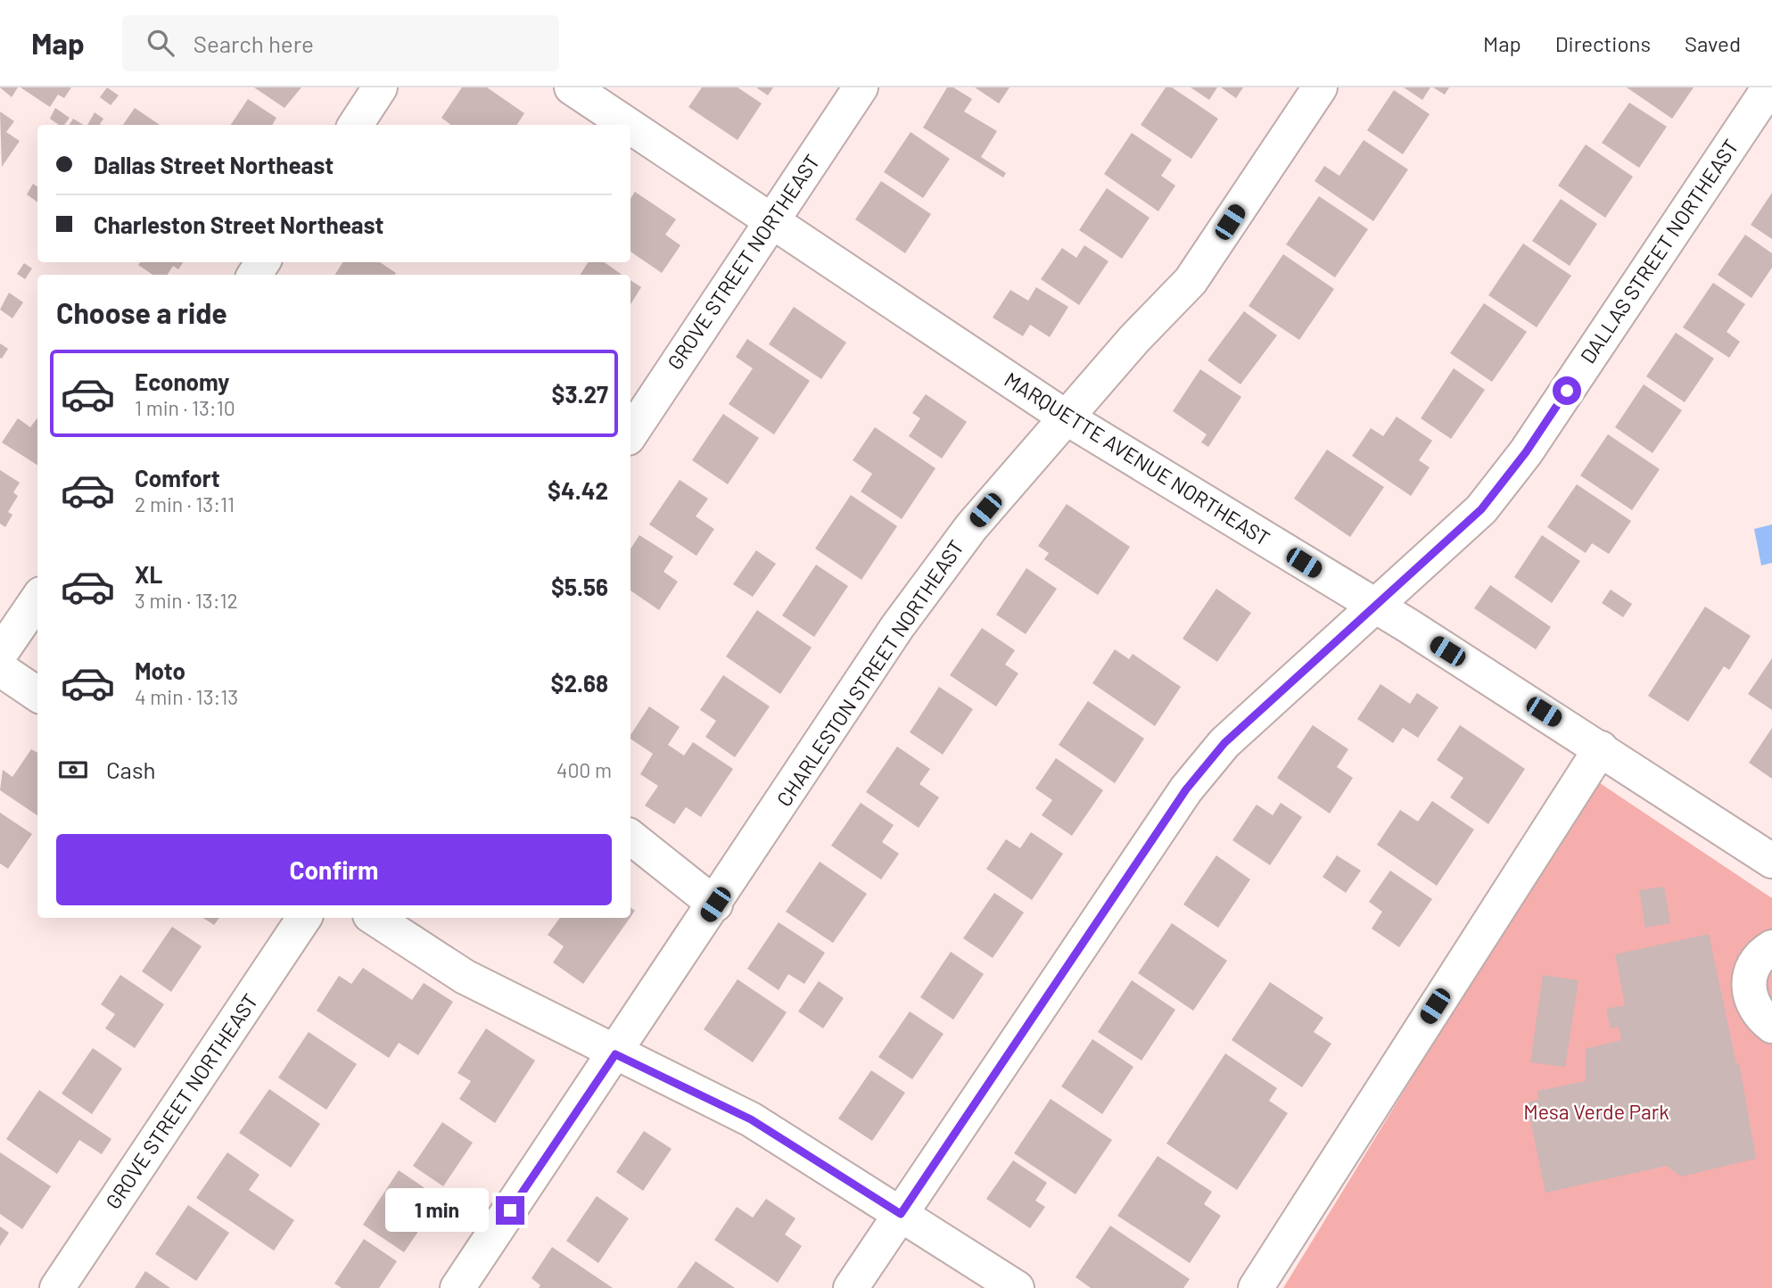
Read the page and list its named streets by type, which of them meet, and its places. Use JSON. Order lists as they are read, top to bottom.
{
  "streets": {
    "street": [
      "DALLAS STREET NORTHEAST",
      "GROVE STREET NORTHEAST",
      "MARQUETTE AVENUE NORTHEAST",
      "CHARLESTON STREET NORTHEAST"
    ]
  },
  "crossings": [
    ["DALLAS STREET NORTHEAST", "MARQUETTE AVENUE NORTHEAST"],
    ["GROVE STREET NORTHEAST", "MARQUETTE AVENUE NORTHEAST"],
    ["MARQUETTE AVENUE NORTHEAST", "CHARLESTON STREET NORTHEAST"]
  ],
  "parks": ["Mesa Verde Park"],
  "page": {
    "header": "Map",
    "search": "Search here",
    "nav": ["Map", "Directions", "Saved"],
    "banner": ["Dallas Street Northeast", "Charleston Street Northeast"],
    "heading": "Choose a ride",
    "list": [
      {
        "name": "Economy",
        "note": "1 min · 13:10",
        "value": "$3.27"
      },
      {
        "name": "Comfort",
        "note": "2 min · 13:11",
        "value": "$4.42"
      },
      {
        "name": "XL",
        "note": "3 min · 13:12",
        "value": "$5.56"
      },
      {
        "name": "Moto",
        "note": "4 min · 13:13",
        "value": "$2.68"
      }
    ],
    "pay": ["Cash", "400 m"],
    "buttons": "Confirm",
    "bubble": "1 min"
  }
}
